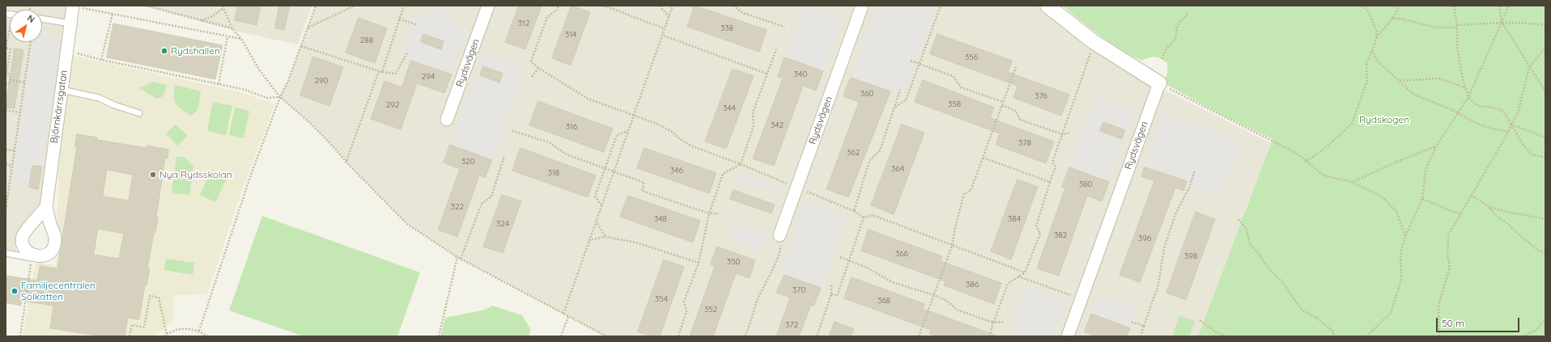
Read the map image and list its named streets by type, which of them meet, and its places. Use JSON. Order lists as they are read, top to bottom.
{
  "streets": {
    "street": ["Rydsvägen", "Björnkärrsgatan"]
  },
  "parks": ["Rydskogen"],
  "places": ["Rydshallen", "Nya Rydsskolan", "Familjecentralen Solkatten"],
  "house_numbers": [
    "312",
    "338",
    "314",
    "288",
    "356",
    "340",
    "294",
    "290",
    "360",
    "376",
    "358",
    "292",
    "344",
    "342",
    "316",
    "378",
    "362",
    "320",
    "364",
    "346",
    "318",
    "380",
    "322",
    "348",
    "384",
    "324",
    "382",
    "396",
    "366",
    "398",
    "350",
    "386",
    "370",
    "354",
    "368",
    "352",
    "372"
  ],
  "scale_bar": "50 m",
  "north": "top right"
}
